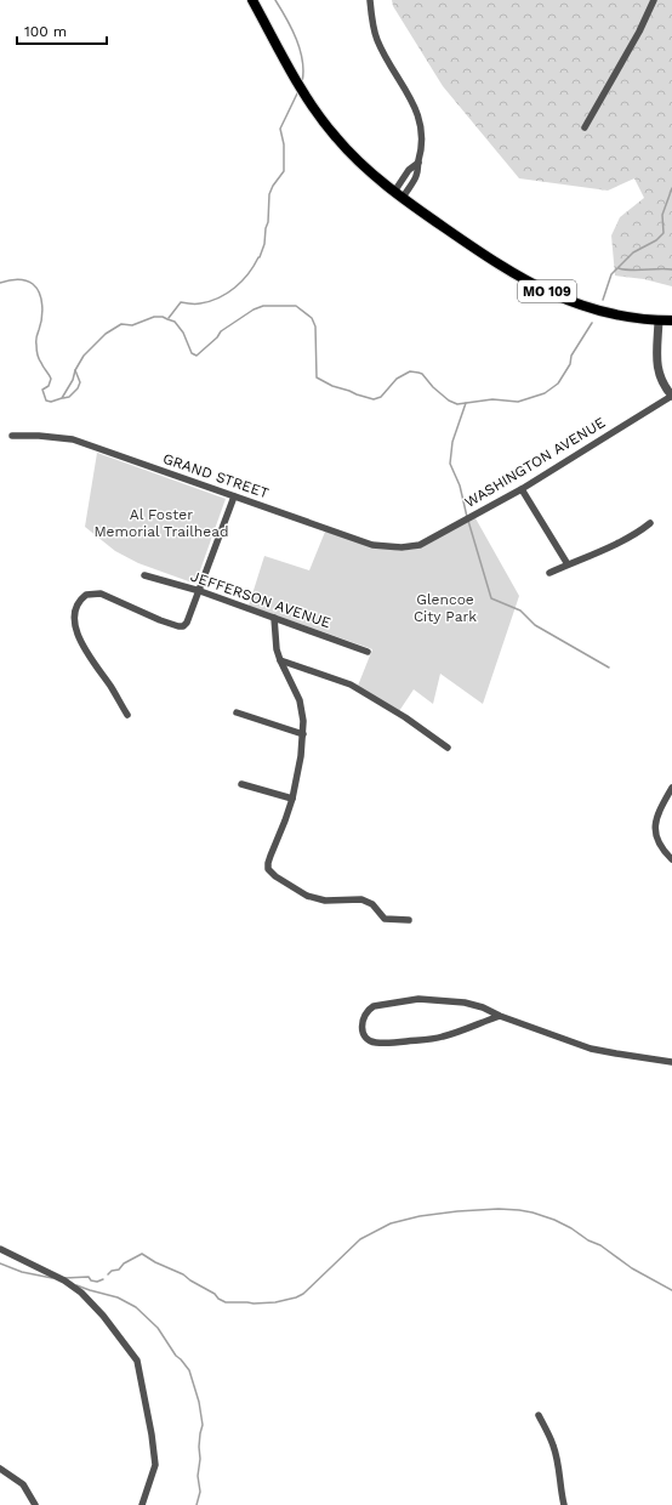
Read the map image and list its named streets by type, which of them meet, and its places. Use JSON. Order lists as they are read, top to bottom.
{
  "streets": {
    "main road": ["MO 109"],
    "street": ["WASHINGTON AVENUE", "GRAND STREET", "JEFFERSON AVENUE"]
  },
  "crossings": [
    ["WASHINGTON AVENUE", "GRAND STREET"]
  ],
  "parks": ["Al Foster Memorial Trailhead", "Glencoe City Park"],
  "scale_bar": "100 m"
}
